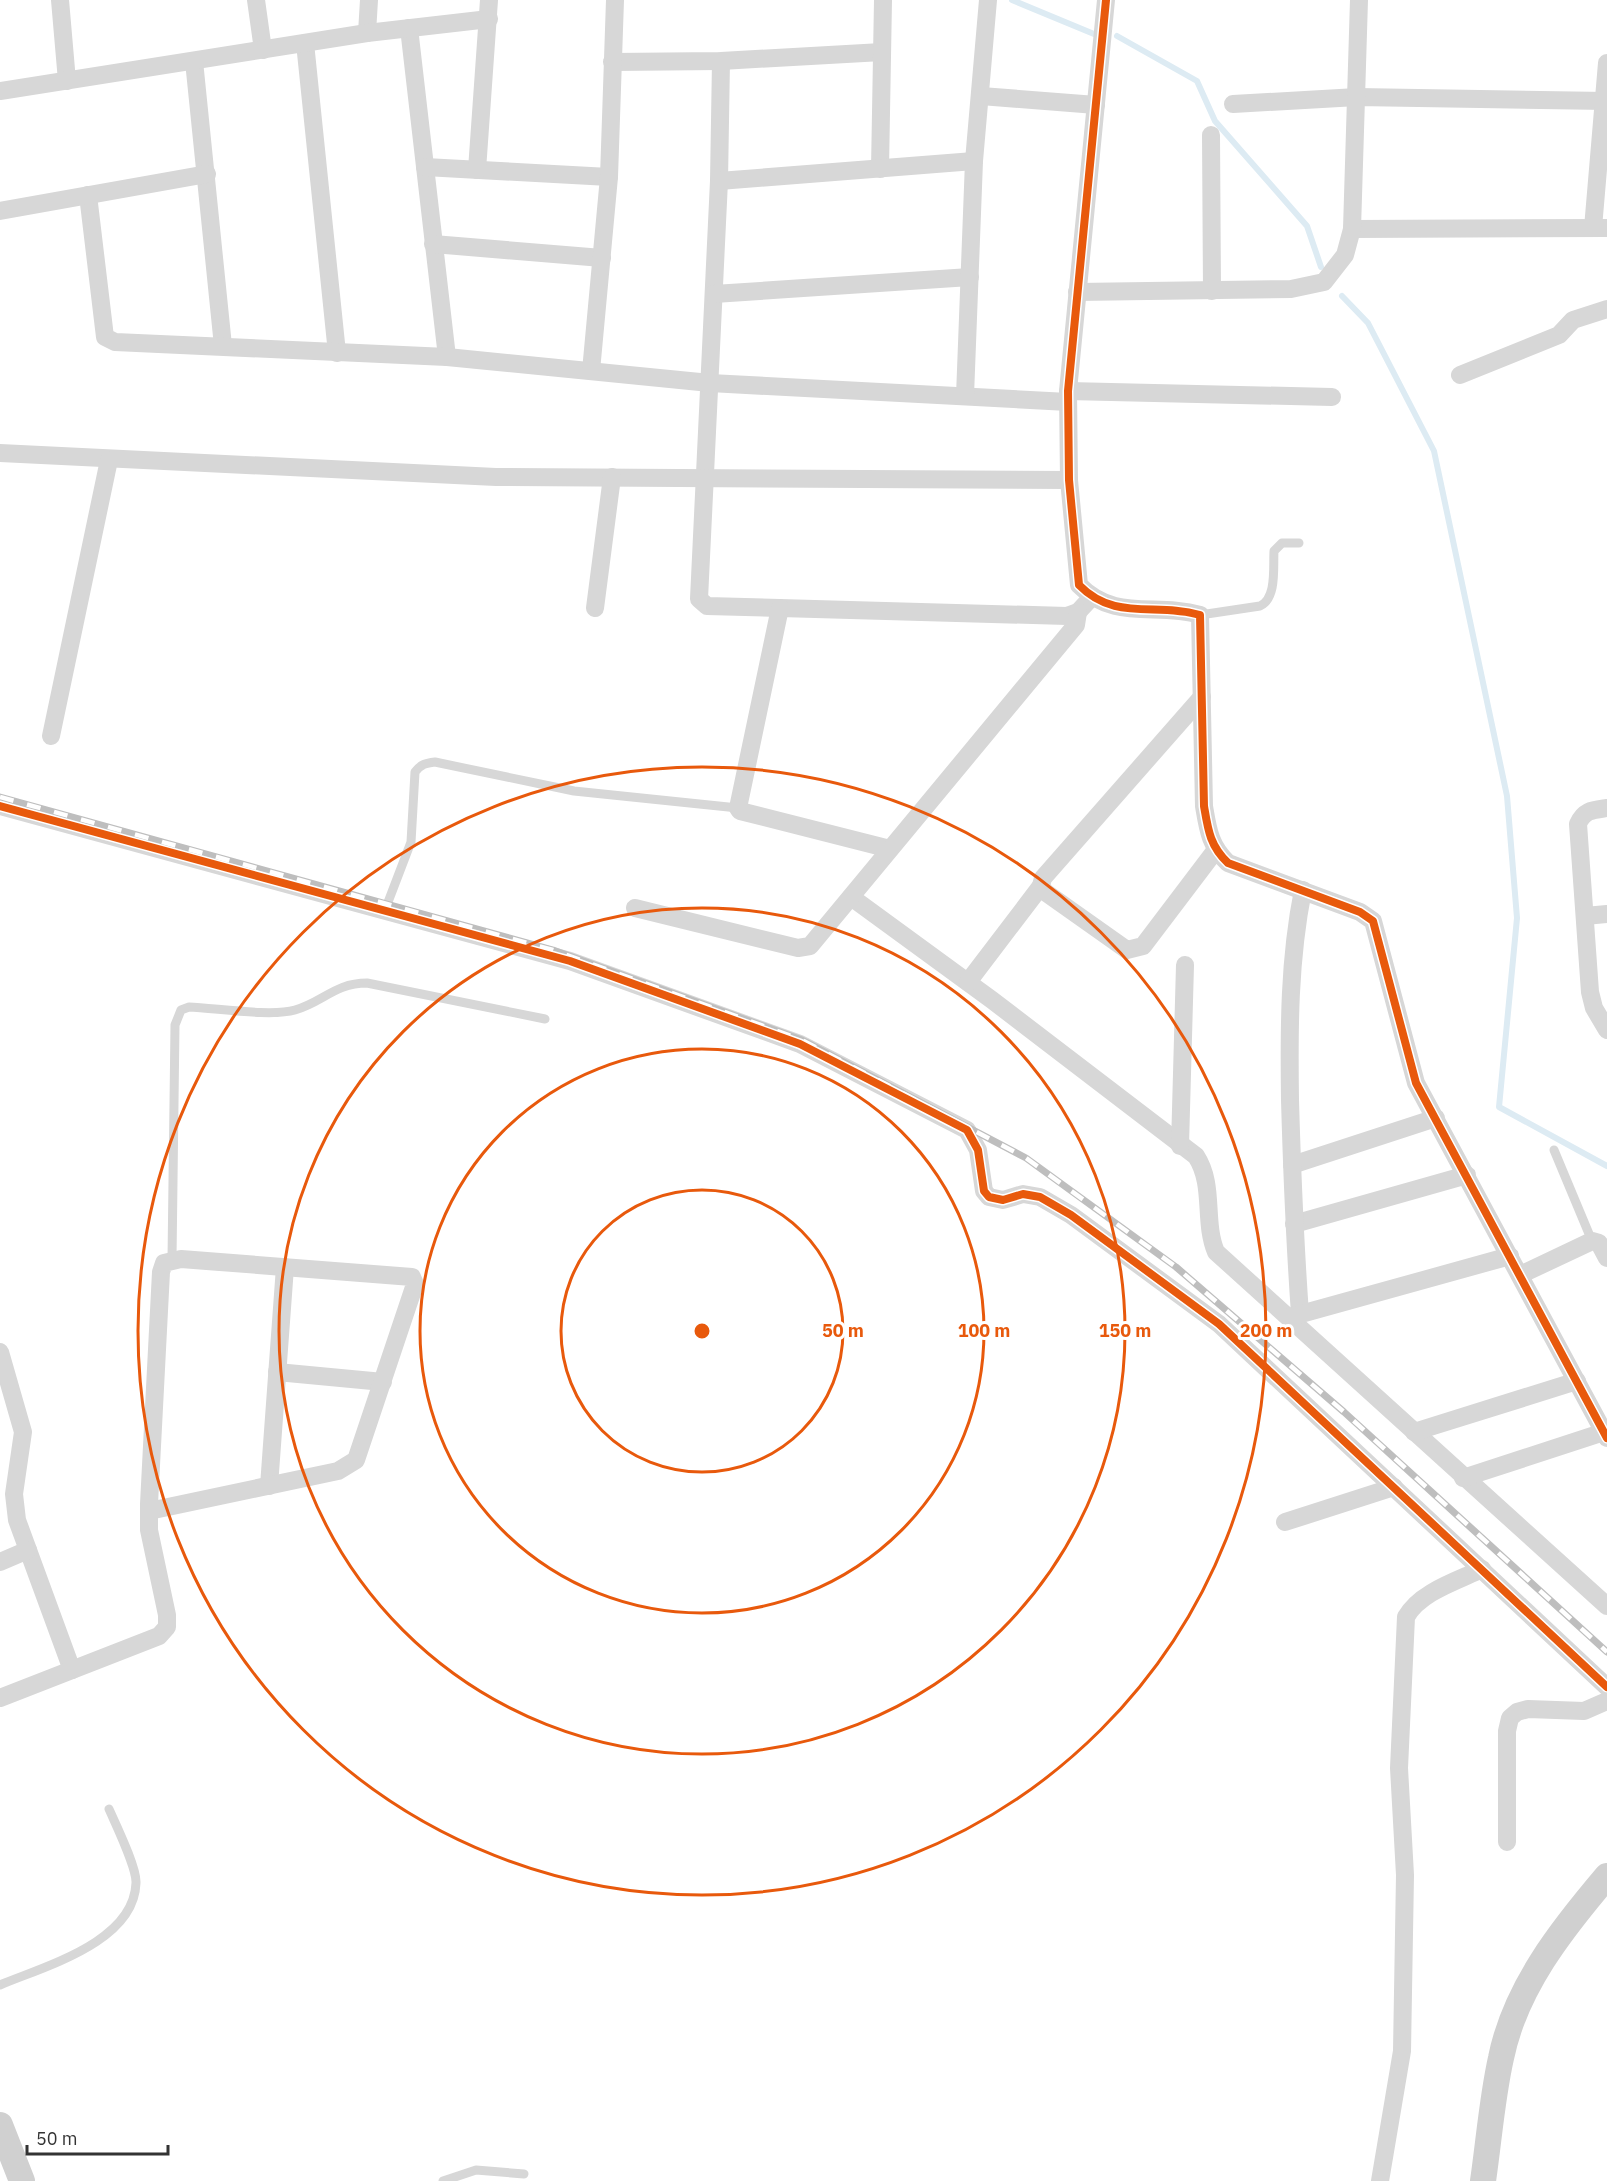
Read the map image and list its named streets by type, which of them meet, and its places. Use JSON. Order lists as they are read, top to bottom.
{
  "scale_bar": "50 m",
  "rings": [
    "50 m",
    "100 m",
    "150 m",
    "200 m"
  ]
}
